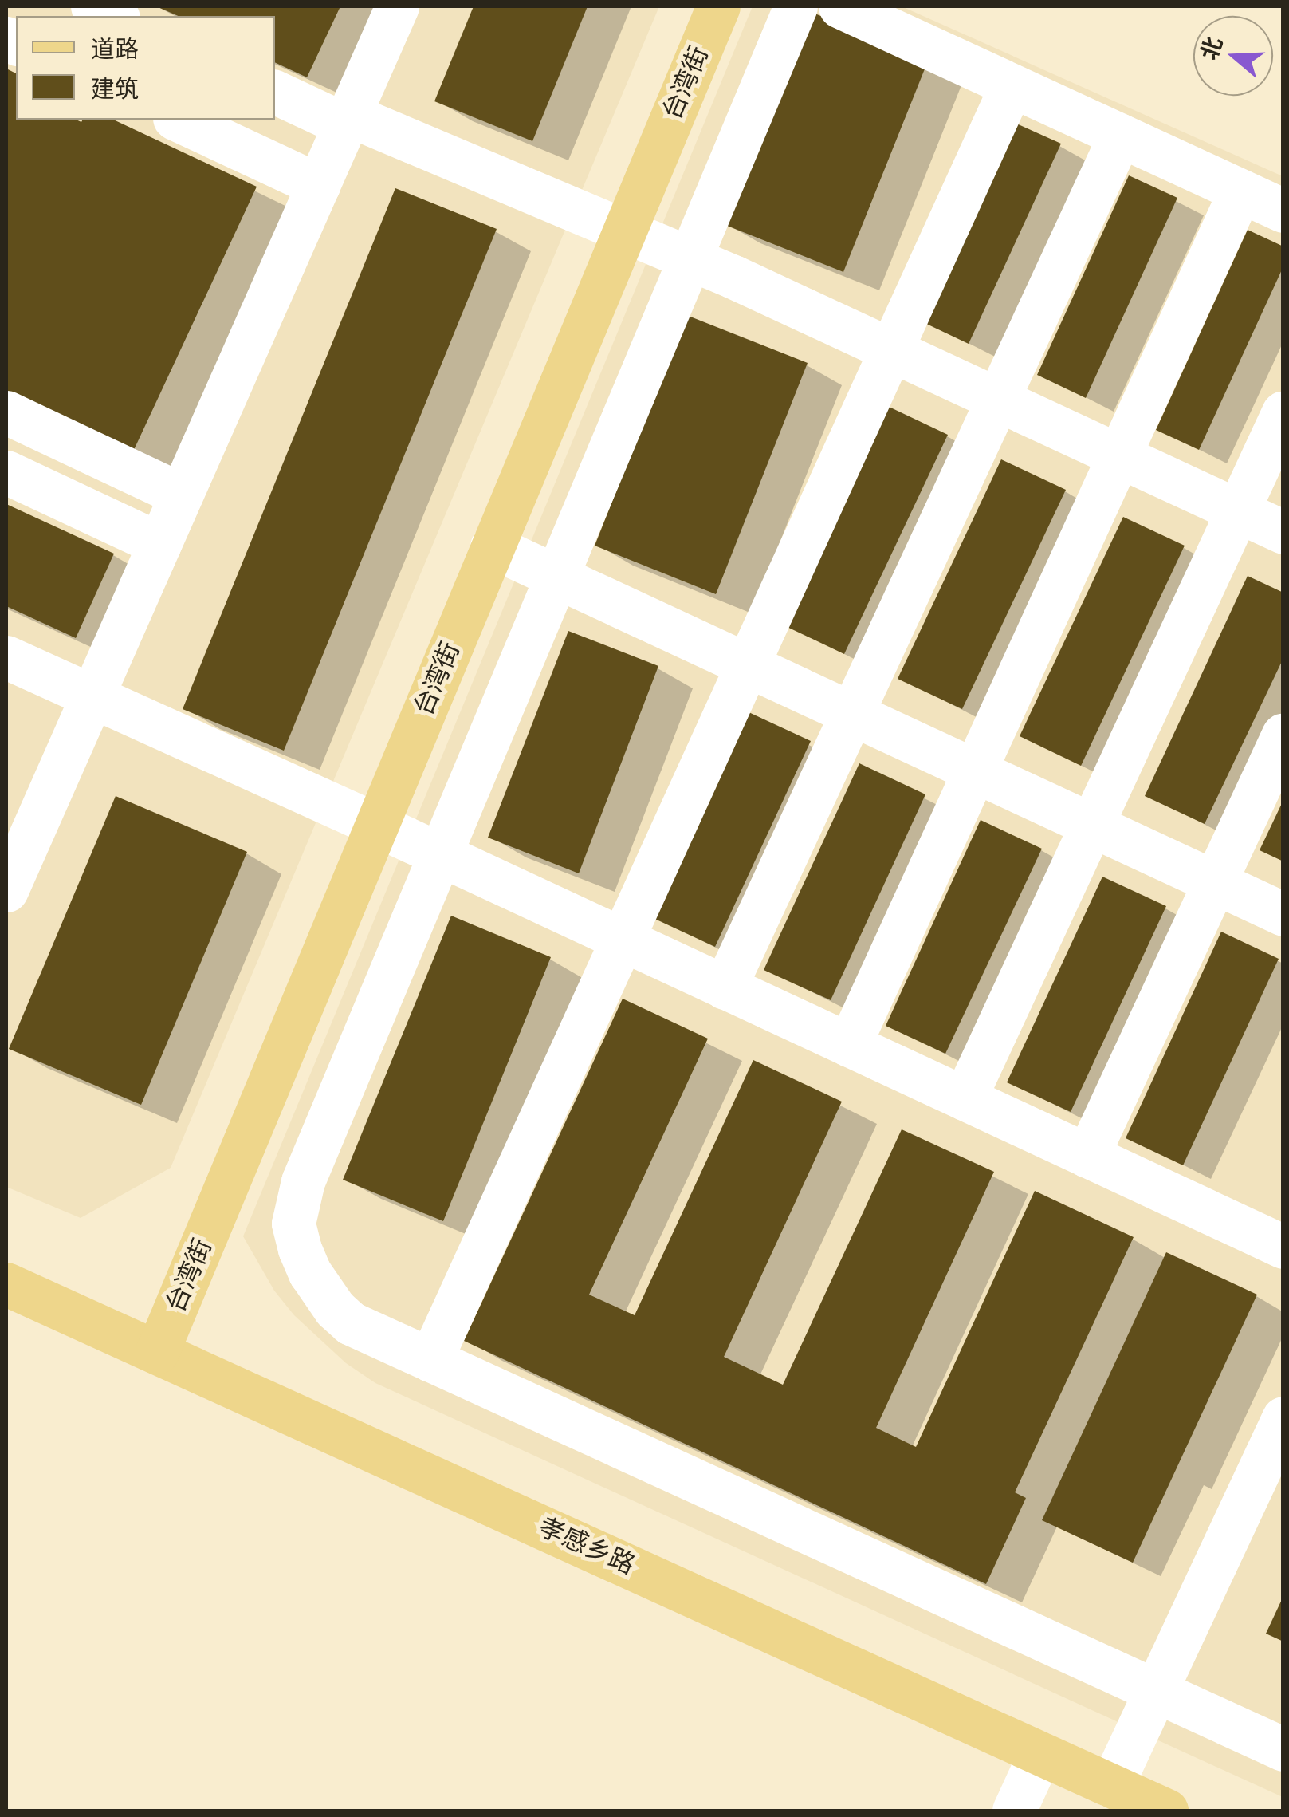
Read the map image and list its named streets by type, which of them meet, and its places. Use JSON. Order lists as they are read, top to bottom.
{
  "streets": {
    "main road": ["台湾街", "孝感乡路"]
  },
  "crossings": [
    ["台湾街", "孝感乡路"]
  ],
  "legend": ["道路", "建筑"],
  "north": "left"
}
